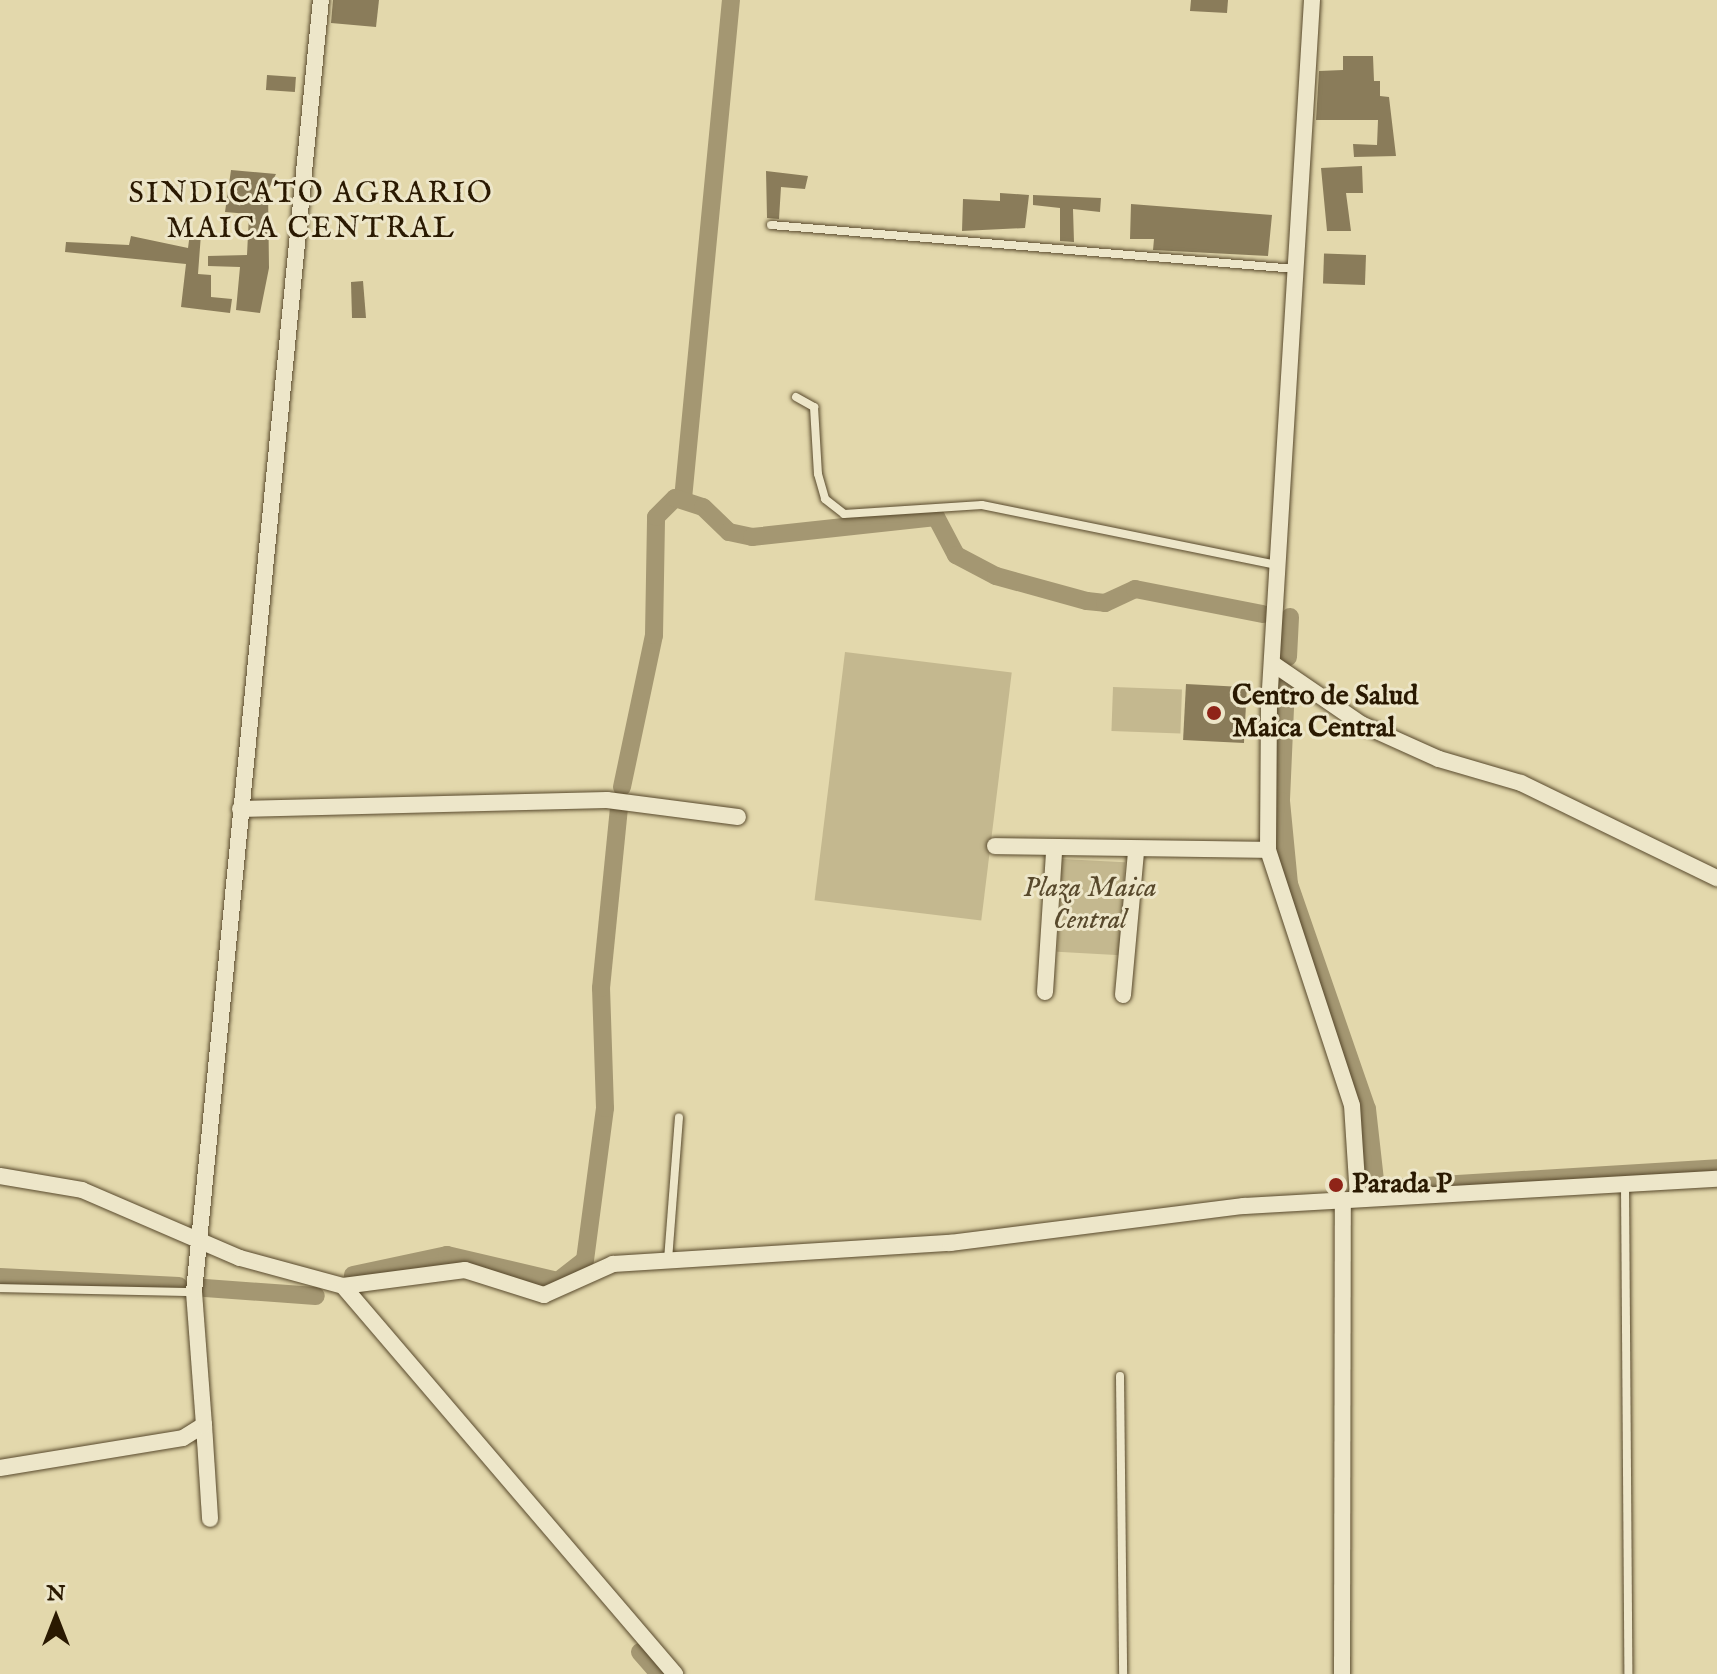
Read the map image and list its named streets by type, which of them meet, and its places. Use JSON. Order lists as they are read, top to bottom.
{
  "districts": ["SINDICATO AGRARIO MAICA CENTRAL"],
  "parks": ["Plaza Maica Central"],
  "places": ["Centro de Salud Maica Central", "Parada P"],
  "north": "top"
}
